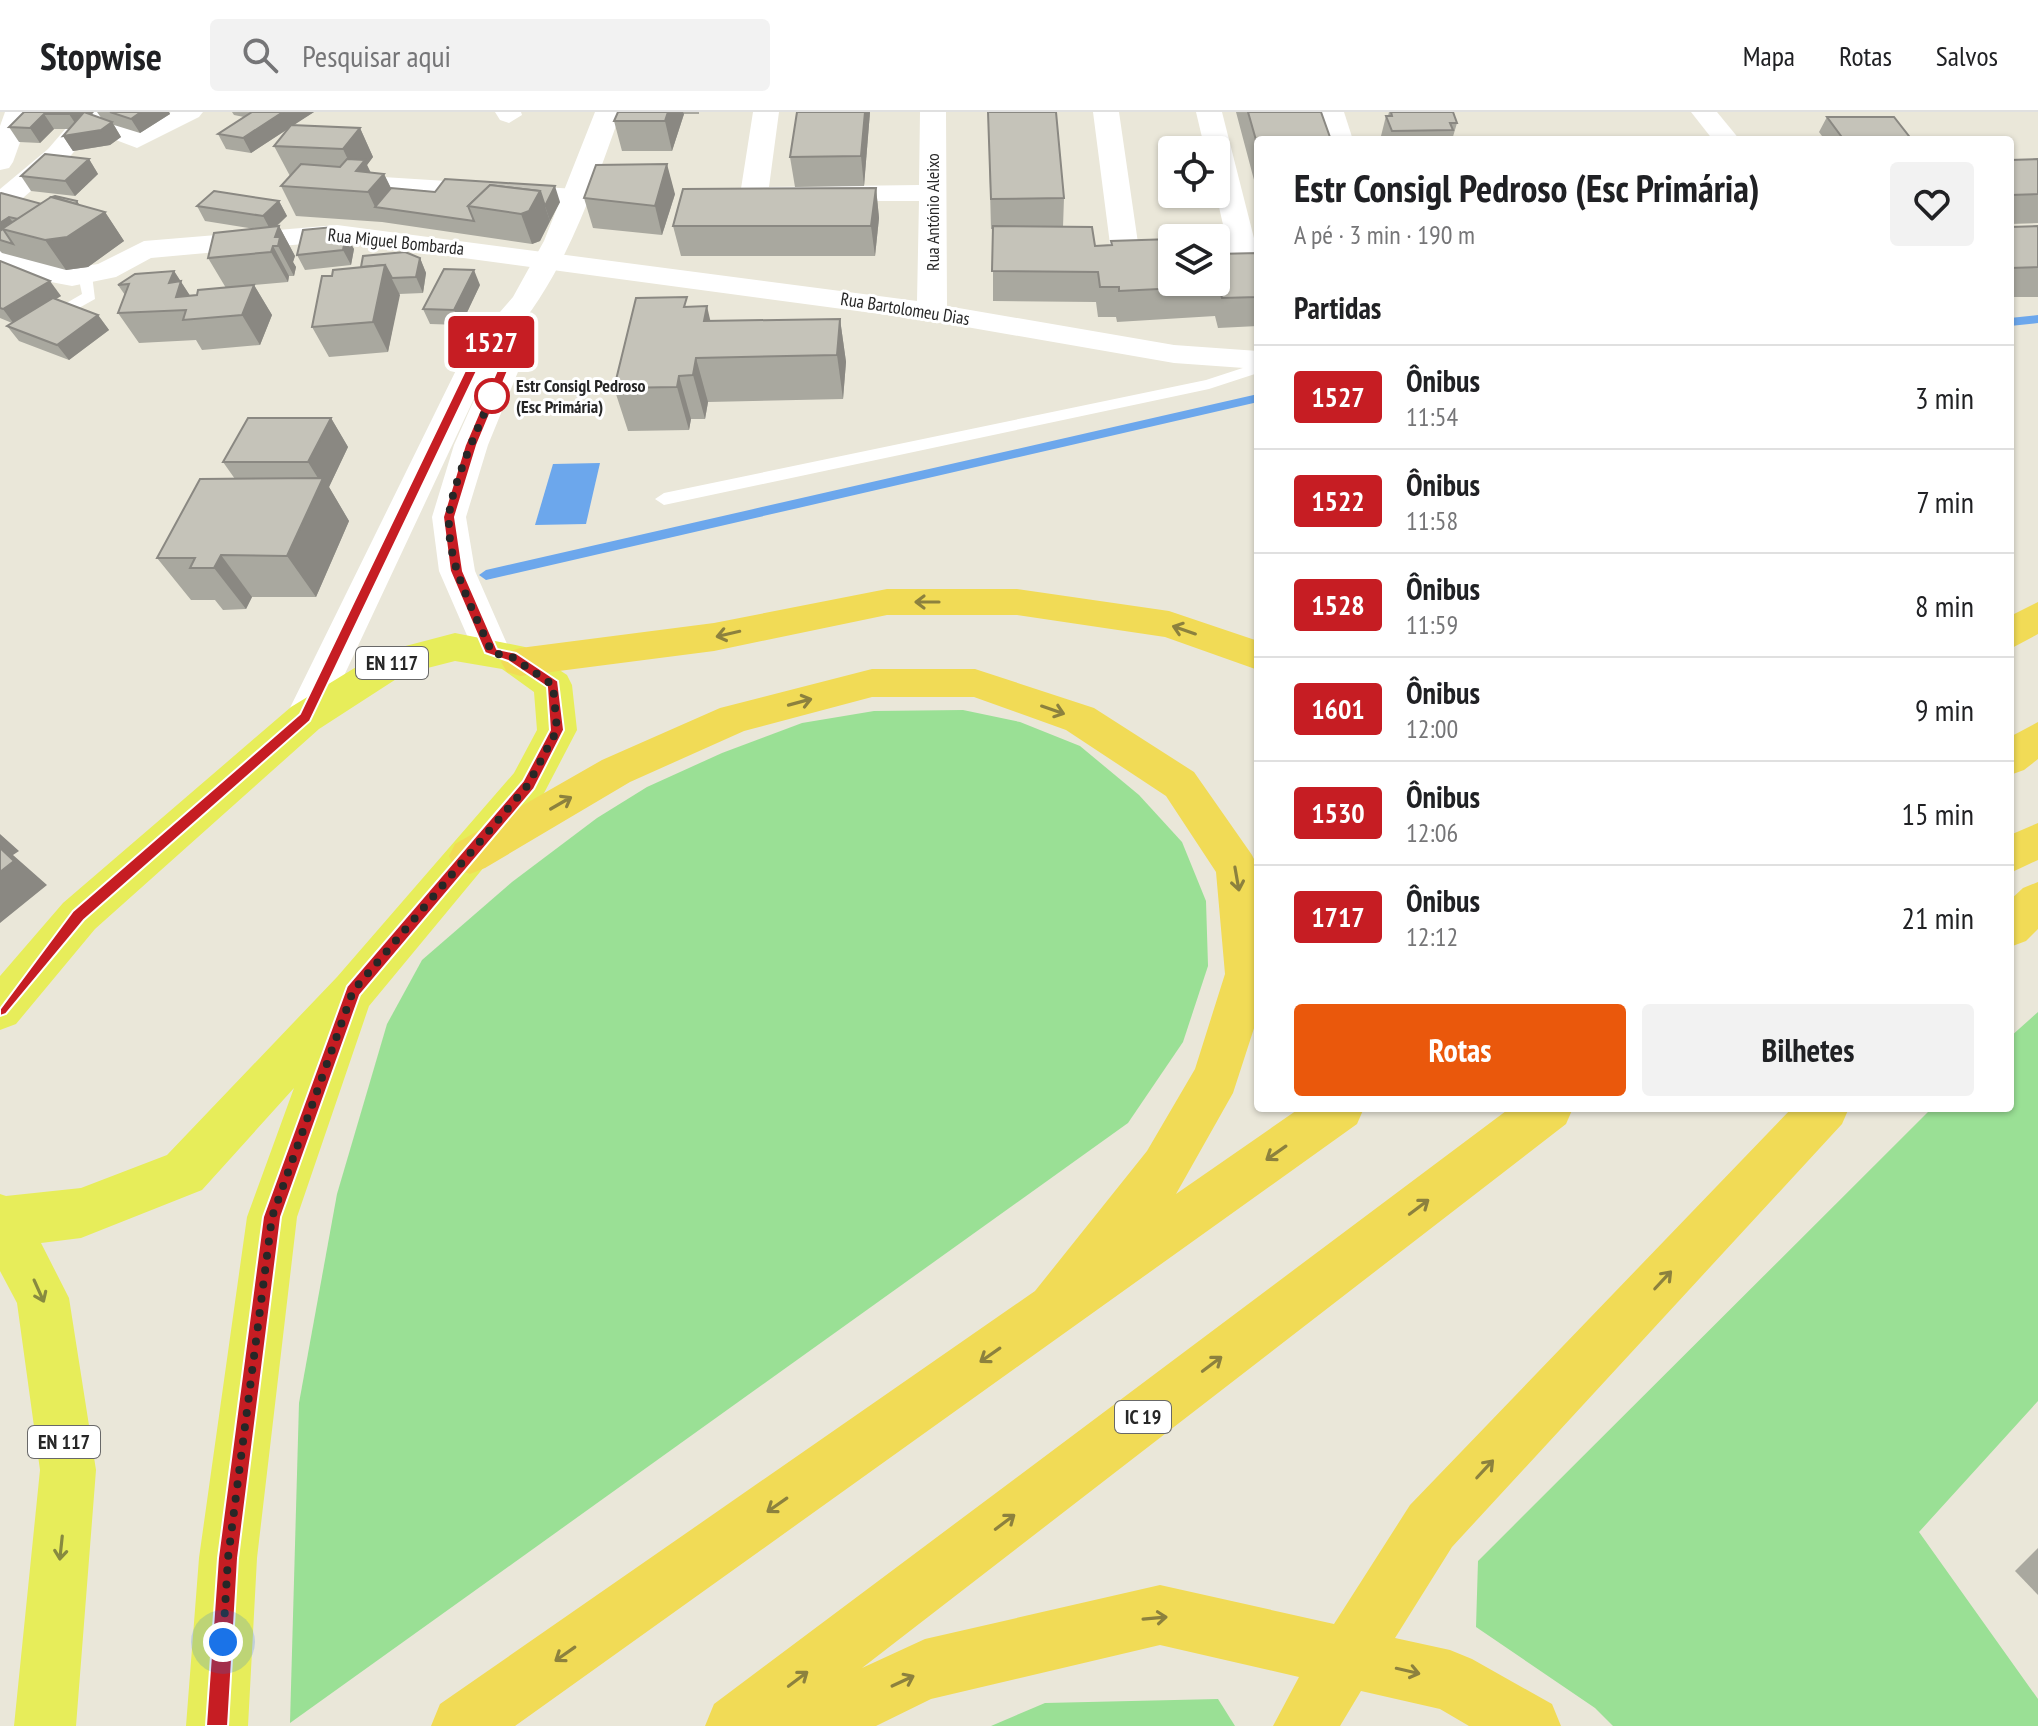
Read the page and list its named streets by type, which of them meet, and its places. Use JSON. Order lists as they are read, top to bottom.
{
  "streets": {
    "highway": ["IC 19"],
    "main road": ["EN 117"],
    "street": ["Rua António Aleixo", "Rua Miguel Bombarda", "Rua Bartolomeu Dias"]
  },
  "crossings": [
    ["Rua António Aleixo", "Rua Bartolomeu Dias"],
    ["Rua Miguel Bombarda", "Rua Bartolomeu Dias"]
  ],
  "places": ["Estr Consigl Pedroso (Esc Primária)"],
  "lines": ["bus line 1527"],
  "page": {
    "header": "Stopwise",
    "search": "Pesquisar aqui",
    "nav": ["Mapa", "Rotas", "Salvos"],
    "on_map": "1527",
    "heading": [
      ["Estr Consigl Pedroso (Esc Primária)", "A pé · 3 min · 190 m"],
      "Partidas"
    ],
    "list": [
      {
        "mark": "1527",
        "name": "Ônibus",
        "note": "11:54",
        "value": "3 min"
      },
      {
        "mark": "1522",
        "name": "Ônibus",
        "note": "11:58",
        "value": "7 min"
      },
      {
        "mark": "1528",
        "name": "Ônibus",
        "note": "11:59",
        "value": "8 min"
      },
      {
        "mark": "1601",
        "name": "Ônibus",
        "note": "12:00",
        "value": "9 min"
      },
      {
        "mark": "1530",
        "name": "Ônibus",
        "note": "12:06",
        "value": "15 min"
      },
      {
        "mark": "1717",
        "name": "Ônibus",
        "note": "12:12",
        "value": "21 min"
      }
    ],
    "buttons": ["Rotas", "Bilhetes"]
  }
}
